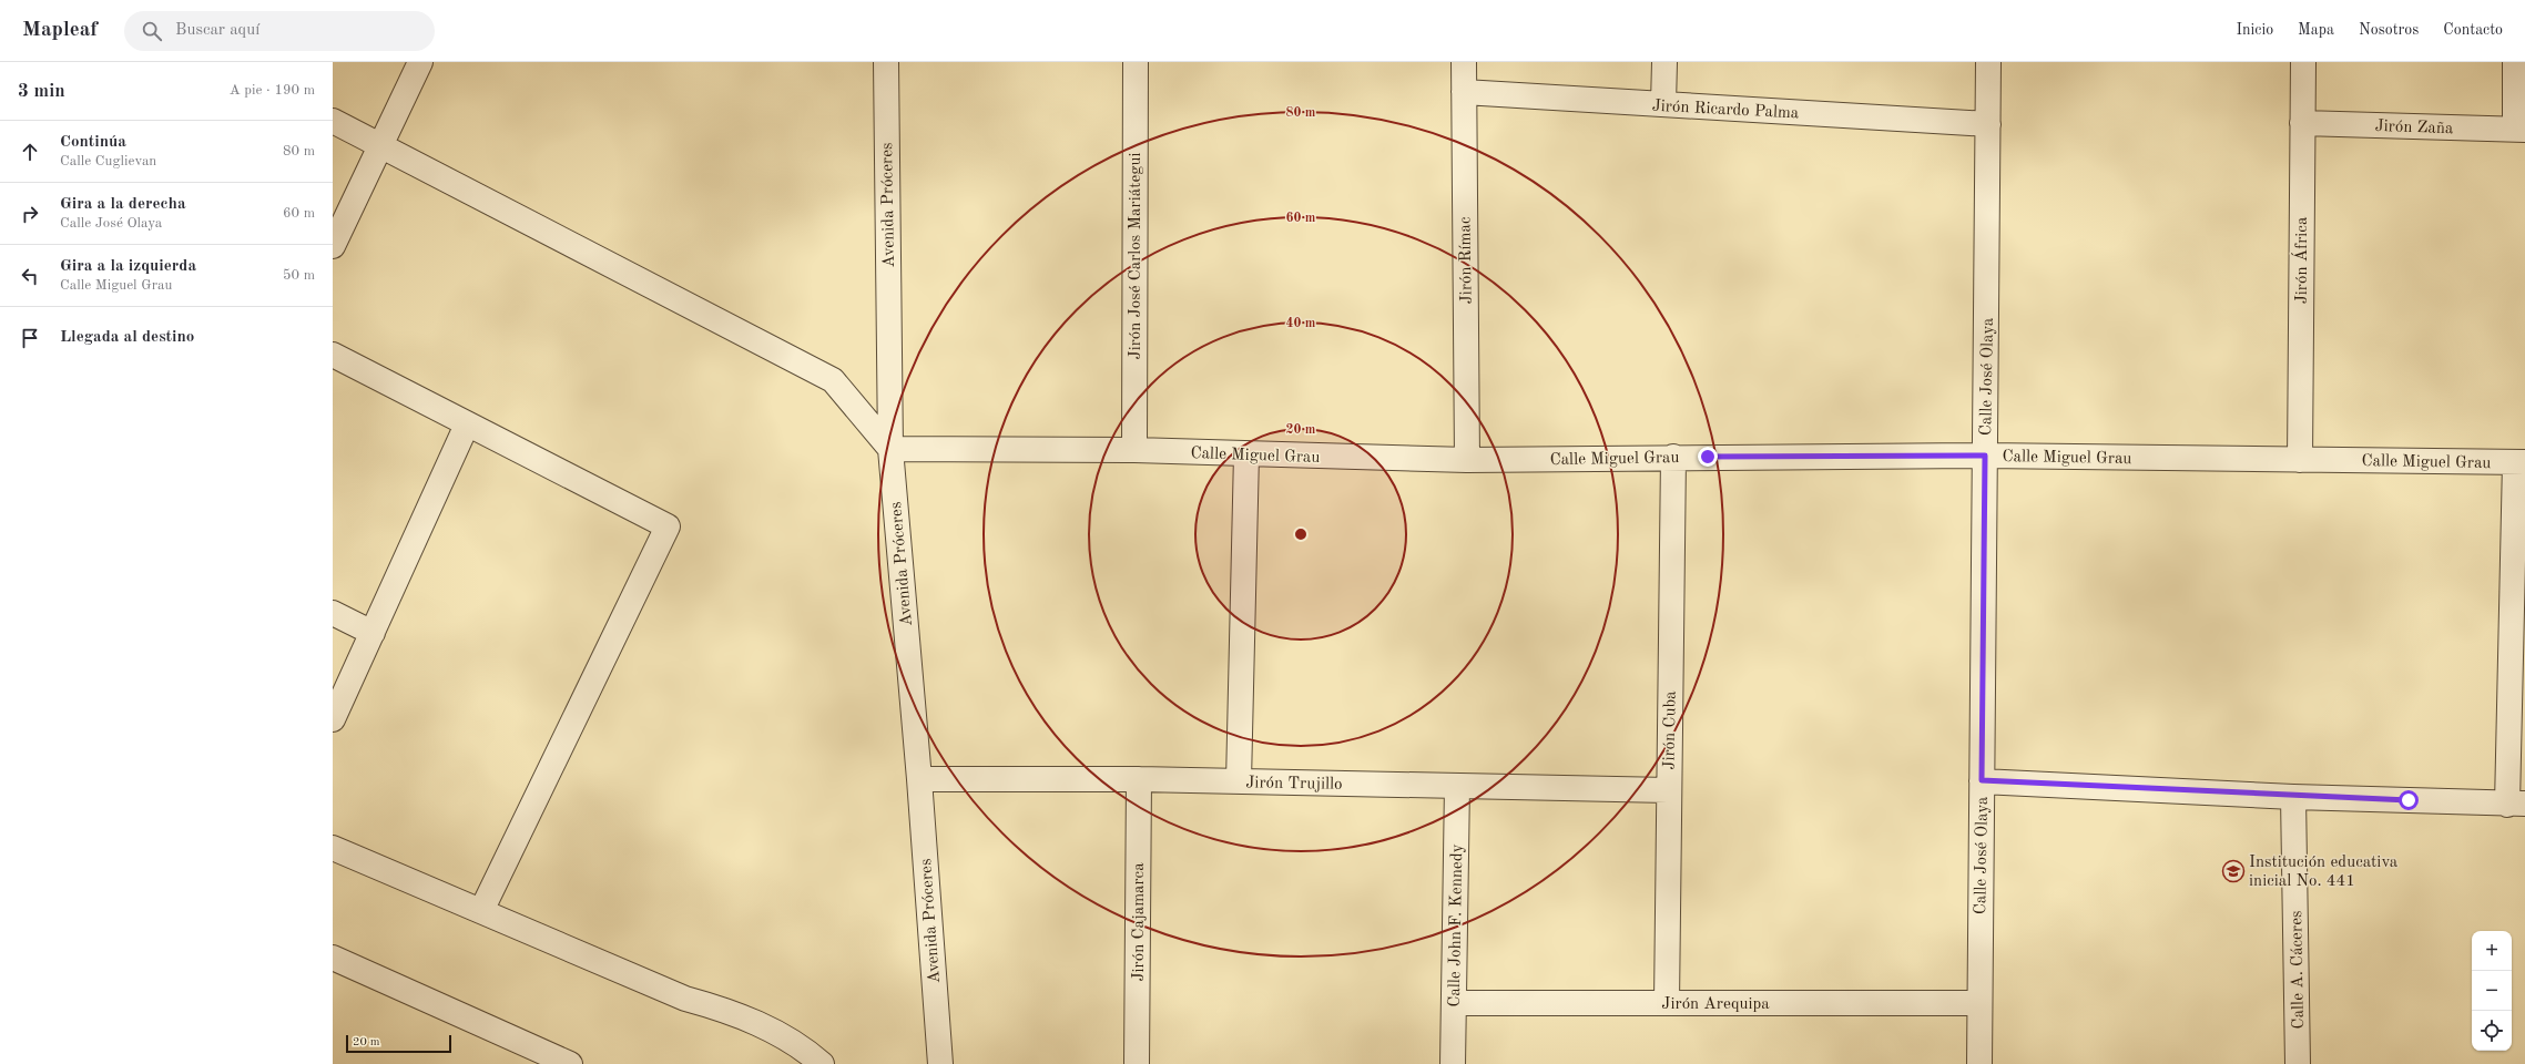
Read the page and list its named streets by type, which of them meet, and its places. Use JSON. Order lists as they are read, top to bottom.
{
  "streets": {
    "street": [
      "Jirón Ricardo Palma",
      "Jirón Zaña",
      "Avenida Próceres",
      "Jirón José Carlos Mariátegui",
      "Jirón Rímac",
      "Jirón África",
      "Calle José Olaya",
      "Calle Miguel Grau",
      "Jirón Cuba",
      "Jirón Trujillo",
      "Jirón Cajamarca",
      "Calle John F. Kennedy",
      "Calle A. Cáceres",
      "Jirón Arequipa"
    ]
  },
  "crossings": [
    ["Jirón Ricardo Palma", "Jirón Rímac"],
    ["Jirón Ricardo Palma", "Calle José Olaya"],
    ["Jirón Zaña", "Jirón África"],
    ["Avenida Próceres", "Calle Miguel Grau"],
    ["Avenida Próceres", "Jirón Trujillo"],
    ["Jirón José Carlos Mariátegui", "Calle Miguel Grau"],
    ["Jirón Rímac", "Calle Miguel Grau"],
    ["Jirón África", "Calle Miguel Grau"],
    ["Calle José Olaya", "Calle Miguel Grau"],
    ["Calle José Olaya", "Jirón Arequipa"],
    ["Calle Miguel Grau", "Jirón Cuba"],
    ["Jirón Cuba", "Jirón Trujillo"],
    ["Jirón Cuba", "Jirón Arequipa"],
    ["Jirón Trujillo", "Jirón Cajamarca"],
    ["Jirón Trujillo", "Calle John F. Kennedy"],
    ["Calle John F. Kennedy", "Jirón Arequipa"]
  ],
  "places": {
    "school or university": ["Institución educativa inicial No. 441"]
  },
  "scale_bar": "20 m",
  "page": {
    "header": "Mapleaf",
    "search": "Buscar aquí",
    "nav": [
      "Inicio",
      "Mapa",
      "Nosotros",
      "Contacto"
    ],
    "heading": ["3 min", "A pie · 190 m"],
    "list": [
      ["Continúa", "Calle Cuglievan", "80 m"],
      ["Gira a la derecha", "Calle José Olaya", "60 m"],
      ["Gira a la izquierda", "Calle Miguel Grau", "50 m"],
      "Llegada al destino"
    ],
    "map_buttons": ["+", "−"],
    "scale": "20 m"
  },
  "rings": [
    "80 m",
    "60 m",
    "40 m",
    "20 m"
  ]
}
